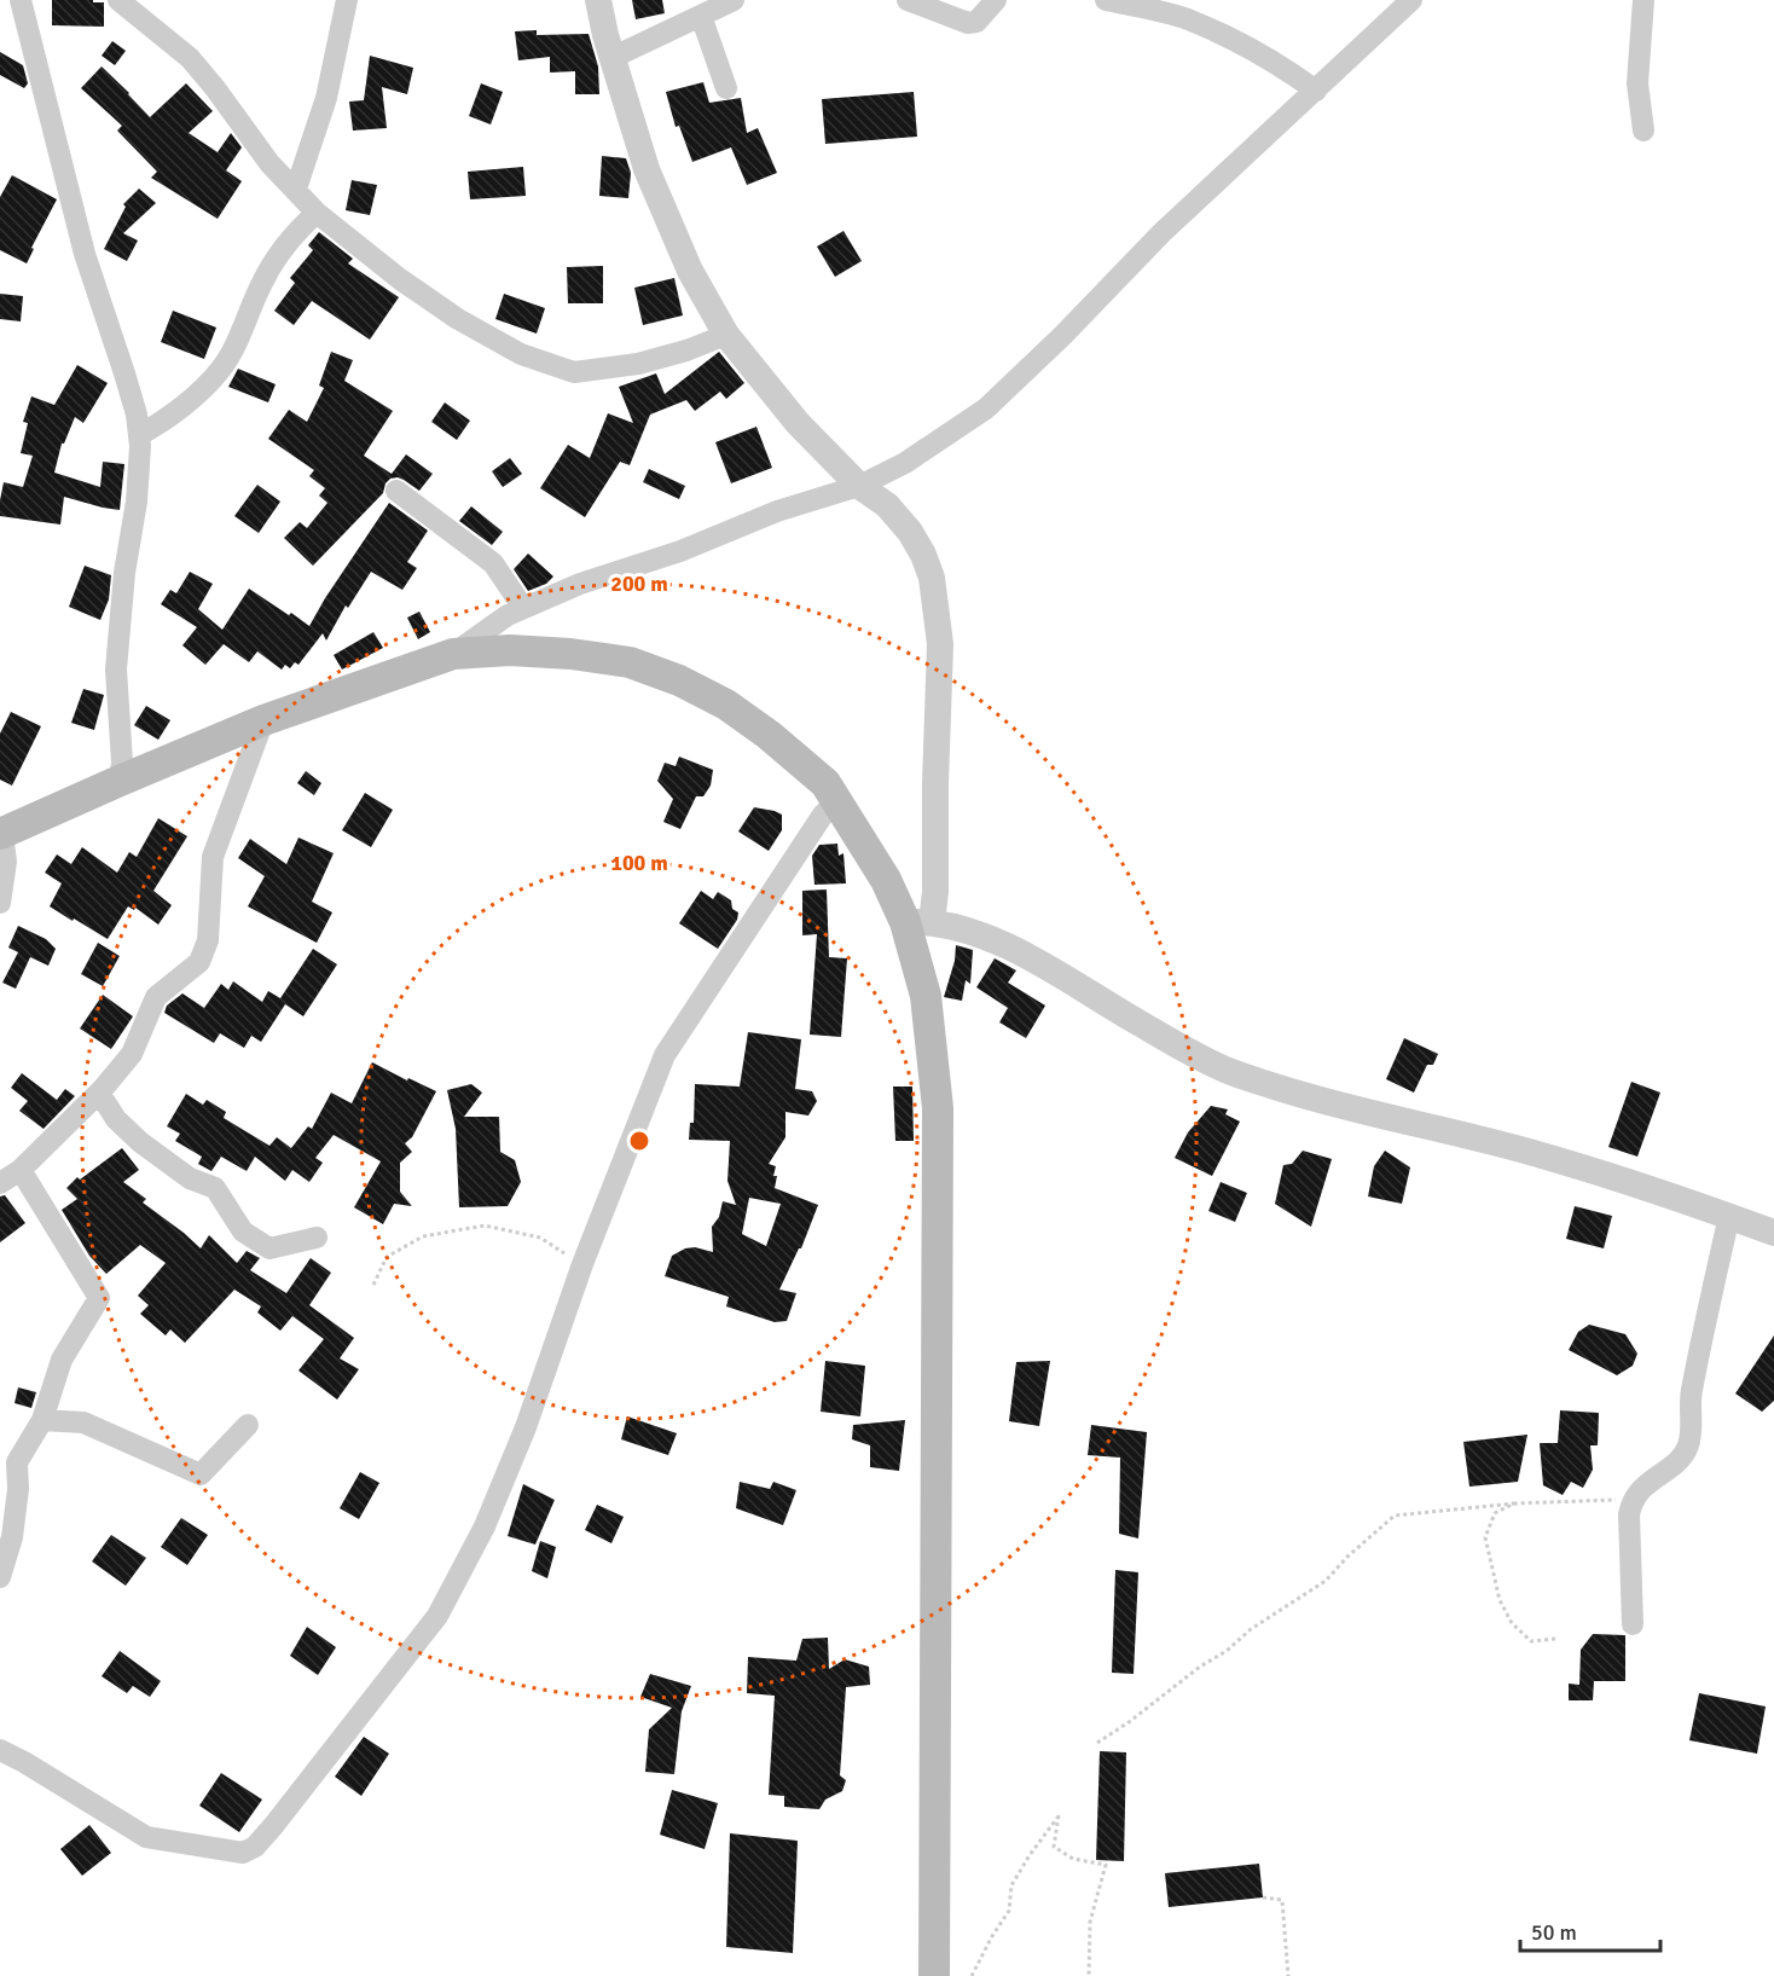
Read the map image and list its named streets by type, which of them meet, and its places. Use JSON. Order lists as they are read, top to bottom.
{
  "scale_bar": "50 m",
  "rings": ["200 m", "100 m"]
}
